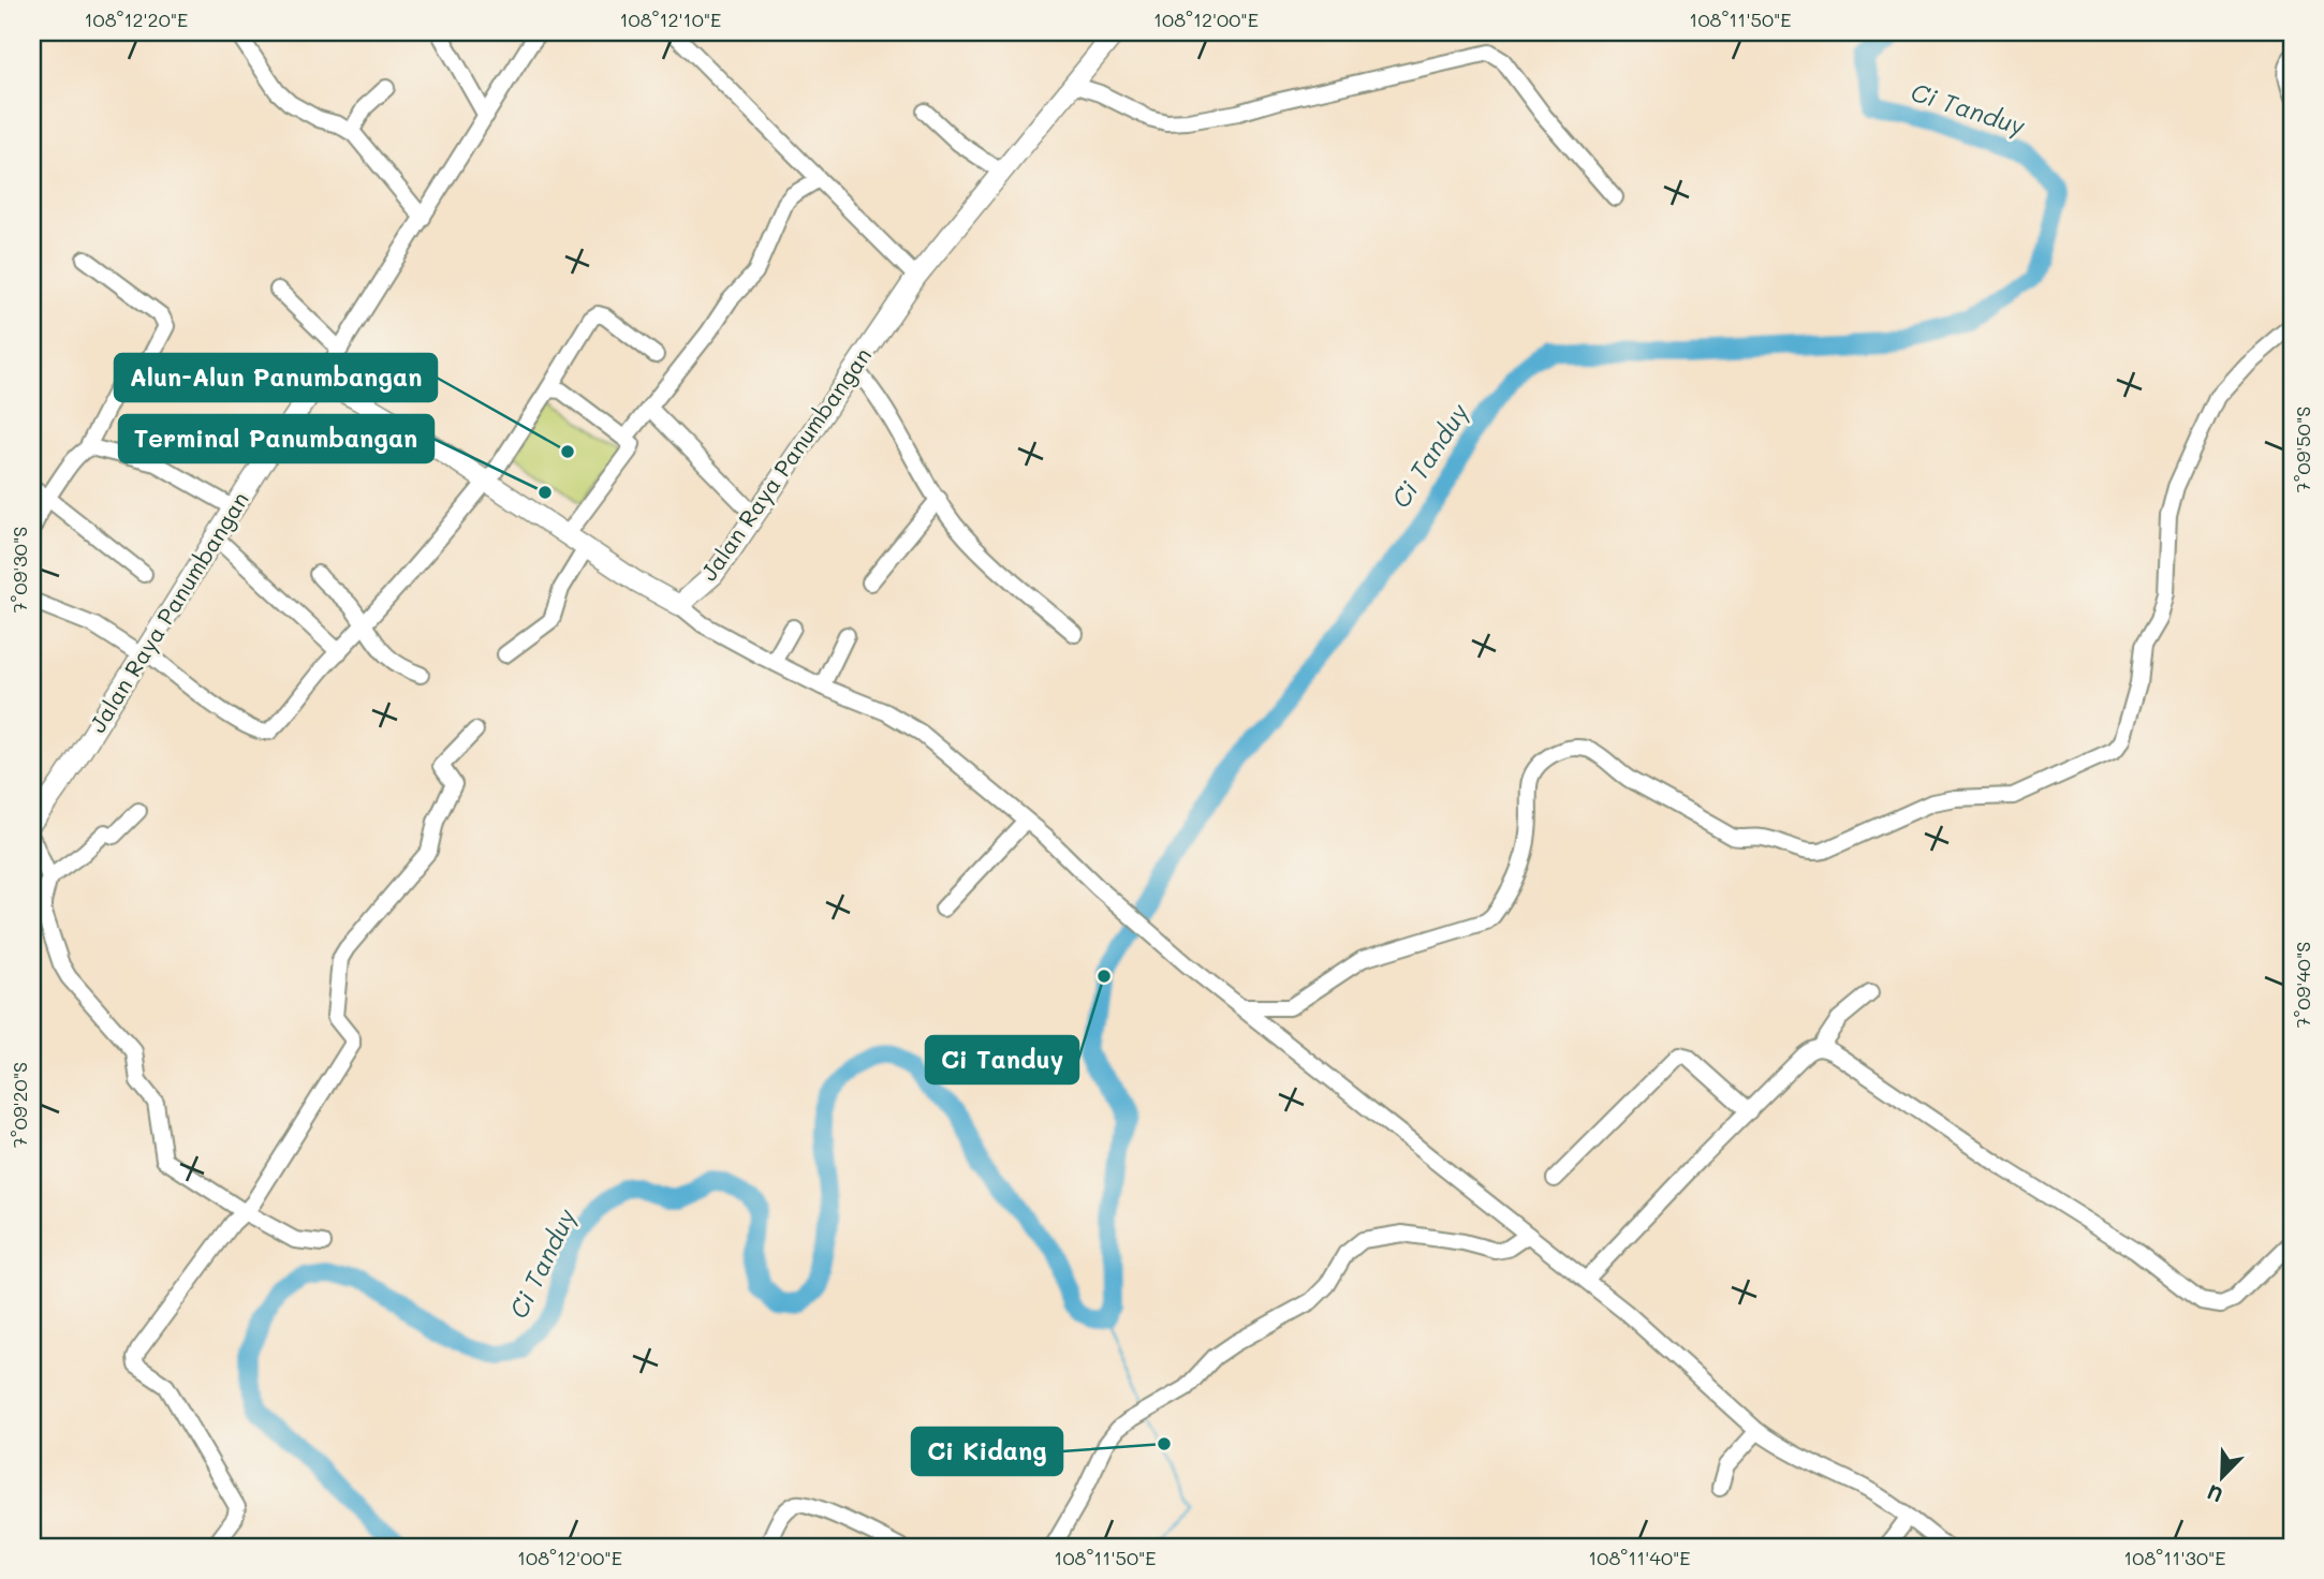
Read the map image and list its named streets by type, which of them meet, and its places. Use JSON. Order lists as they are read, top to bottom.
{
  "streets": {
    "main road": ["Jalan Raya Panumbangan"]
  },
  "water": ["Ci Tanduy"],
  "places": [
    "Alun-Alun Panumbangan",
    "Terminal Panumbangan",
    "Ci Tanduy",
    "Ci Kidang"
  ],
  "north": "bottom left",
  "coordinates": [
    "108°12'20\"E",
    "108°12'10\"E",
    "108°12'00\"E",
    "108°11'50\"E",
    "7°09'50\"S",
    "7°09'30\"S",
    "7°09'40\"S",
    "7°09'20\"S",
    "108°11'40\"E",
    "108°11'30\"E"
  ]
}
